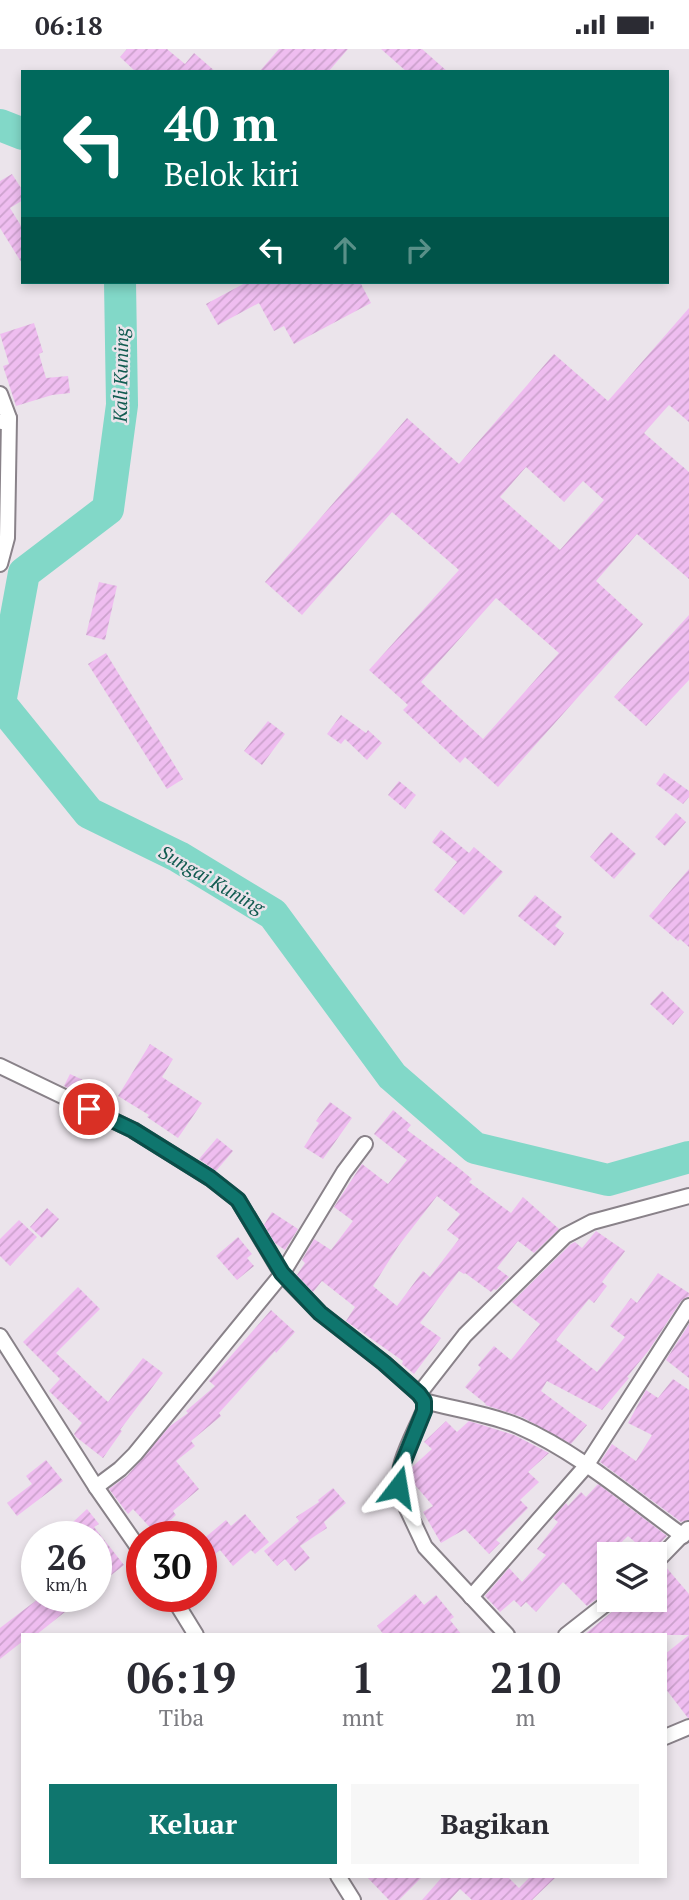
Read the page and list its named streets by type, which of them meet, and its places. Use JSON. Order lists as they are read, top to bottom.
{
  "water": ["Kali Kuning", "Sungai Kuning"],
  "page": {
    "status": "06:18",
    "turn": ["40 m", "Belok kiri"],
    "speed": "26 km/h",
    "limit": "30",
    "eta": [
      "06:19",
      "Tiba",
      "1",
      "mnt",
      "210",
      "m"
    ],
    "buttons": ["Keluar", "Bagikan"]
  }
}
